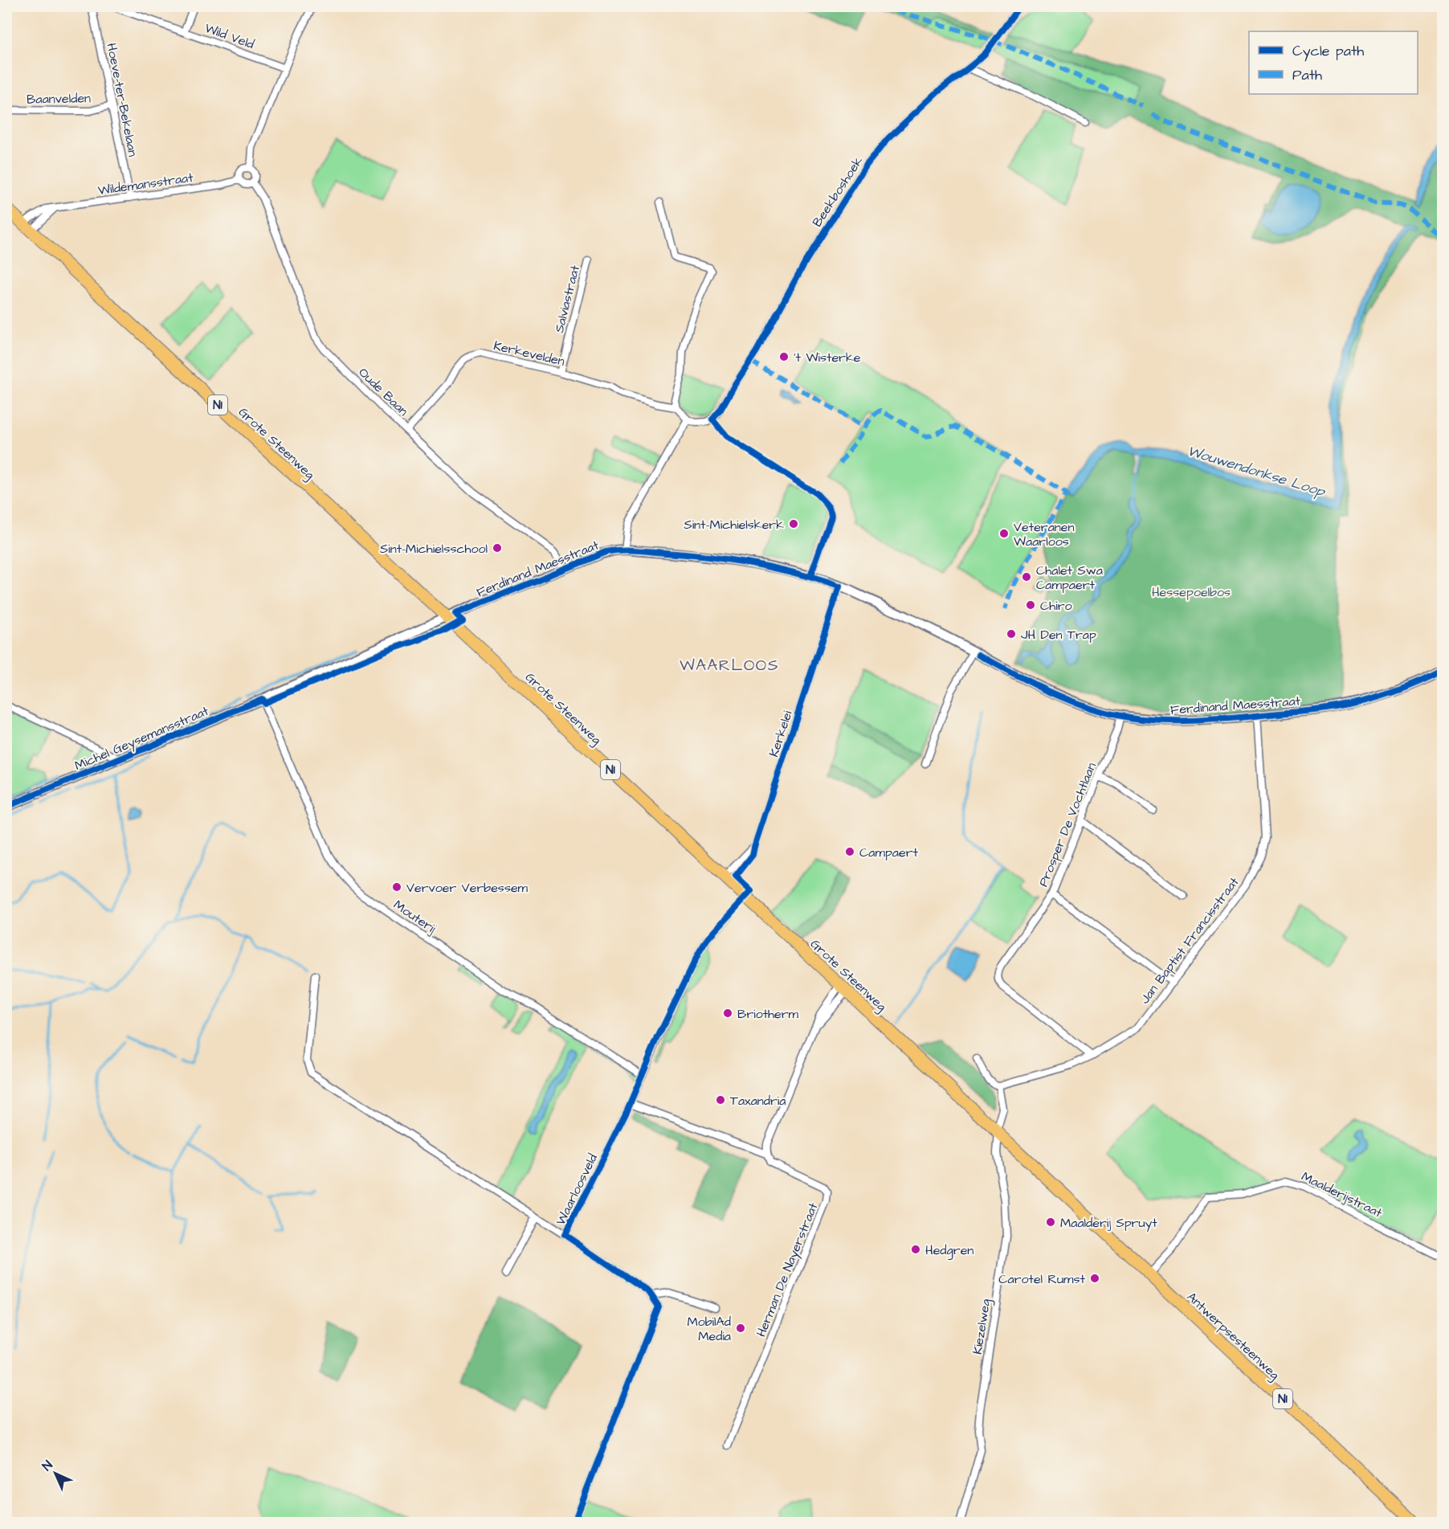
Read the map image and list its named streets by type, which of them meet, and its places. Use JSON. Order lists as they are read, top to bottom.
{
  "streets": {
    "main road": ["N1", "Grote Steenweg", "Antwerpsesteenweg"],
    "street": [
      "Wild Veld",
      "Baanvelden",
      "Hoeve-ter-Bekelaan",
      "Wildemansstraat",
      "Beekboshoek",
      "Salviastraat",
      "Kerkevelden",
      "Oude Baan",
      "Ferdinand Maesstraat",
      "Kerkelei",
      "Michel Geysemansstraat",
      "Prosper De Vochtlaan",
      "Mouterij",
      "Jan Baptist Francisstraat",
      "Waarloosveld",
      "Maalderijstraat",
      "Herman De Nayerstraat",
      "Kiezelweg"
    ]
  },
  "crossings": [
    ["Baanvelden", "Hoeve-ter-Bekelaan"],
    ["Hoeve-ter-Bekelaan", "Wildemansstraat"],
    ["Wildemansstraat", "Oude Baan"],
    ["Wildemansstraat", "N1"],
    ["Wildemansstraat", "Grote Steenweg"],
    ["Salviastraat", "Kerkevelden"],
    ["Kerkevelden", "Oude Baan"],
    ["Oude Baan", "Ferdinand Maesstraat"],
    ["N1", "Grote Steenweg"],
    ["Grote Steenweg", "Ferdinand Maesstraat"],
    ["Grote Steenweg", "Kerkelei"],
    ["Grote Steenweg", "Michel Geysemansstraat"],
    ["Grote Steenweg", "Kiezelweg"],
    ["Grote Steenweg", "Antwerpsesteenweg"],
    ["Ferdinand Maesstraat", "Kerkelei"],
    ["Ferdinand Maesstraat", "Michel Geysemansstraat"],
    ["Ferdinand Maesstraat", "Prosper De Vochtlaan"],
    ["Ferdinand Maesstraat", "Jan Baptist Francisstraat"],
    ["Michel Geysemansstraat", "Mouterij"],
    ["Prosper De Vochtlaan", "Jan Baptist Francisstraat"],
    ["Mouterij", "Waarloosveld"],
    ["Maalderijstraat", "Antwerpsesteenweg"]
  ],
  "districts": ["WAARLOOS"],
  "water": ["Wouwendonkse Loop"],
  "parks": ["Hessepoelbos"],
  "places": [
    "'t Wisterke",
    "Sint-Michielskerk",
    "Veteranen Waarloos",
    "Sint-Michielsschool",
    "Chalet Swa Campaert",
    "Chiro",
    "JH Den Trap",
    "Campaert",
    "Vervoer Verbessem",
    "Briotherm",
    "Taxandria",
    "Maalderij Spruyt",
    "Hedgren",
    "Carotel Rumst",
    "MobilAd Media"
  ],
  "legend": ["Cycle path", "Path"],
  "north": "top left"
}
